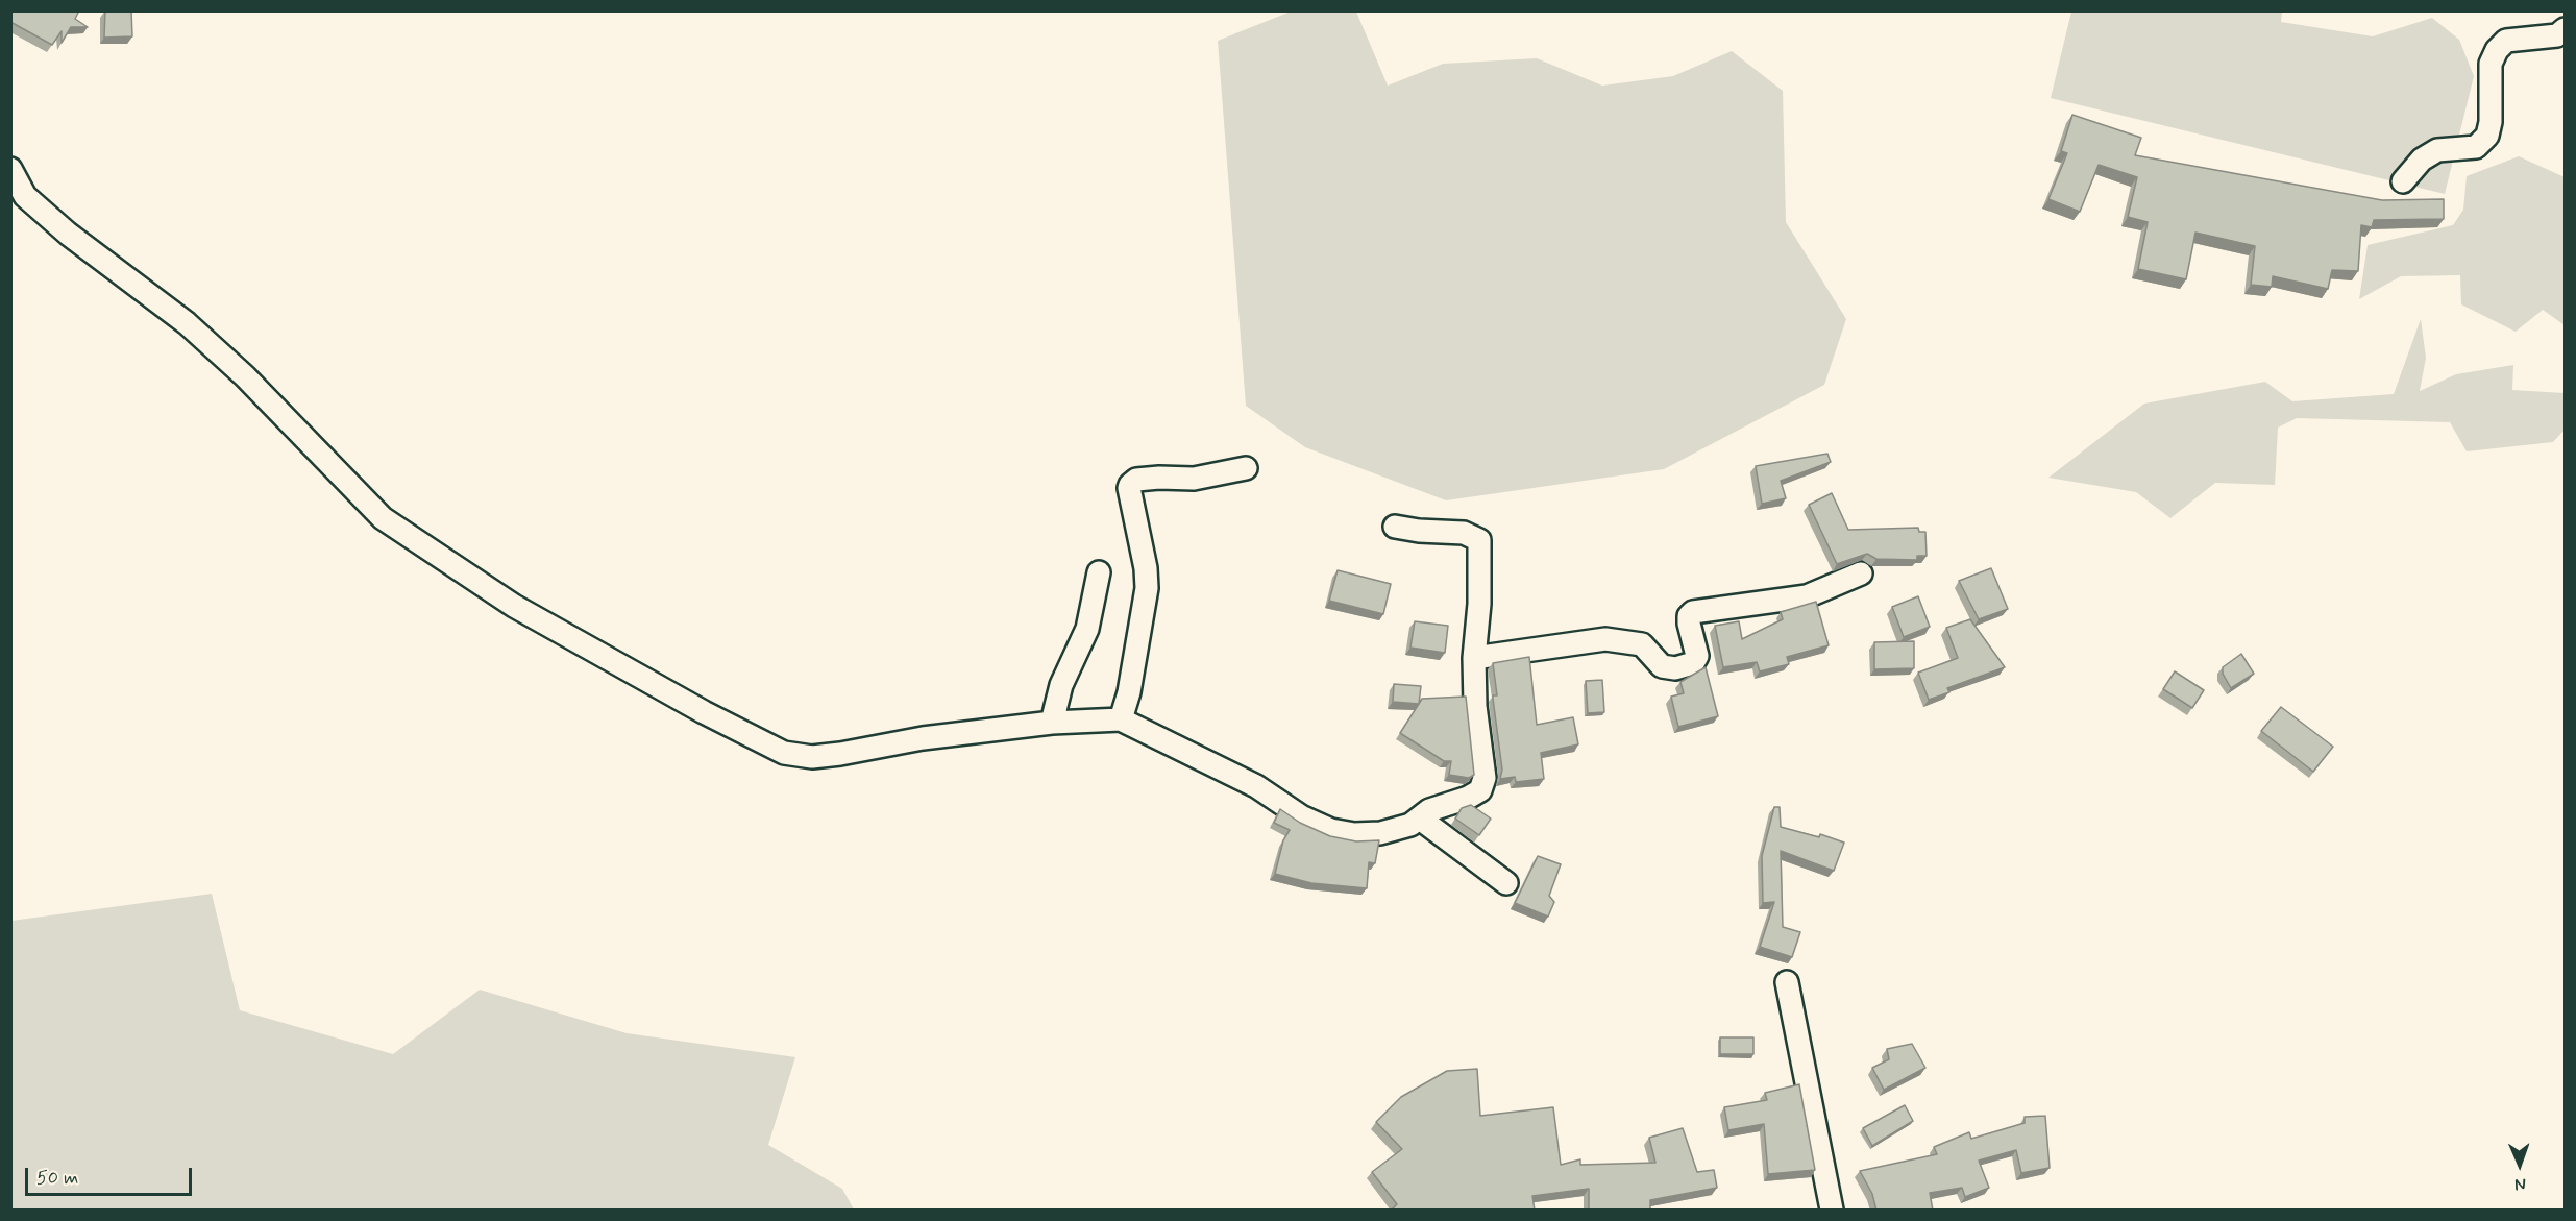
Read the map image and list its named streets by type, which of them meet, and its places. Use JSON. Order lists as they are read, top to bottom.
{
  "scale_bar": "50 m",
  "north": "bottom"
}
